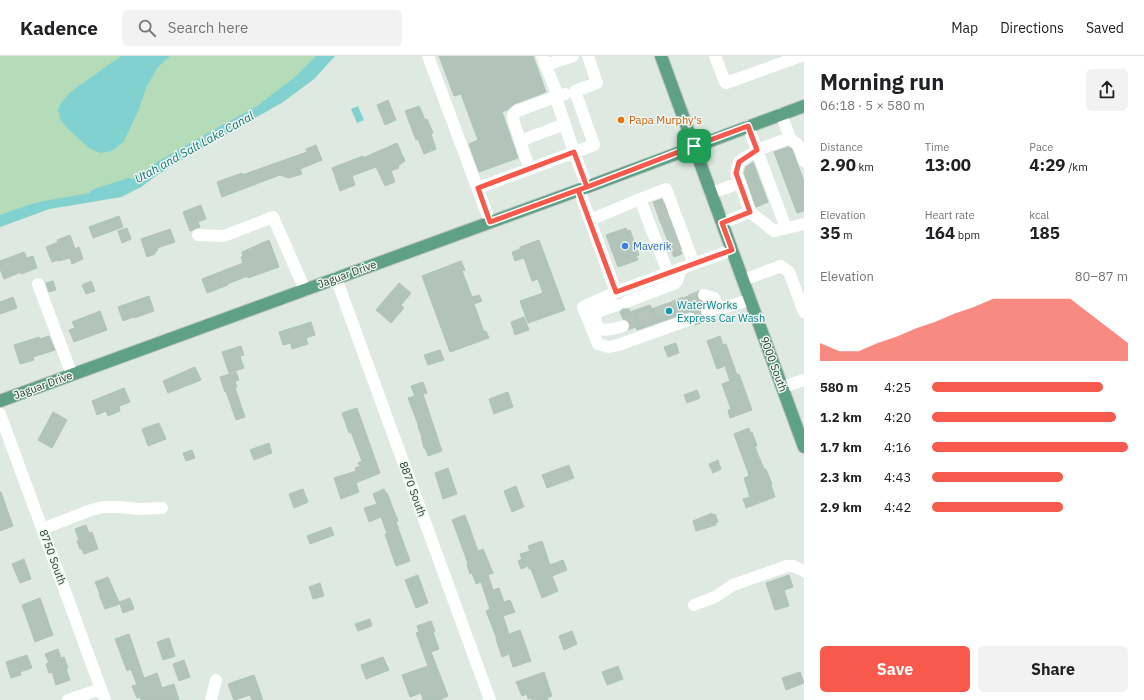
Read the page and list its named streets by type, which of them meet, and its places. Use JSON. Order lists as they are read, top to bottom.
{
  "streets": {
    "main road": ["Jaguar Drive", "9000 South"],
    "street": ["8870 South", "8750 South"]
  },
  "crossings": [
    ["Jaguar Drive", "9000 South"],
    ["Jaguar Drive", "8870 South"]
  ],
  "water": ["Utah and Salt Lake Canal"],
  "places": ["Papa Murphy's", "Maverik", "WaterWorks Express Car Wash"],
  "page": {
    "header": "Kadence",
    "search": "Search here",
    "nav": ["Map", "Directions", "Saved"],
    "heading": ["Morning run", "06:18 · 5 × 580 m"],
    "stats": [
      ["Distance", "2.90 km"],
      ["Time", "13:00"],
      ["Pace", "4:29 /km"],
      ["Elevation", "35 m"],
      ["Heart rate", "164 bpm"],
      ["kcal", "185"]
    ],
    "chart": ["Elevation", "80–87 m"],
    "list": [
      {
        "name": "580 m",
        "note": "4:25"
      },
      {
        "name": "1.2 km",
        "note": "4:20"
      },
      {
        "name": "1.7 km",
        "note": "4:16"
      },
      {
        "name": "2.3 km",
        "note": "4:43"
      },
      {
        "name": "2.9 km",
        "note": "4:42"
      }
    ],
    "buttons": ["Save", "Share"]
  }
}
